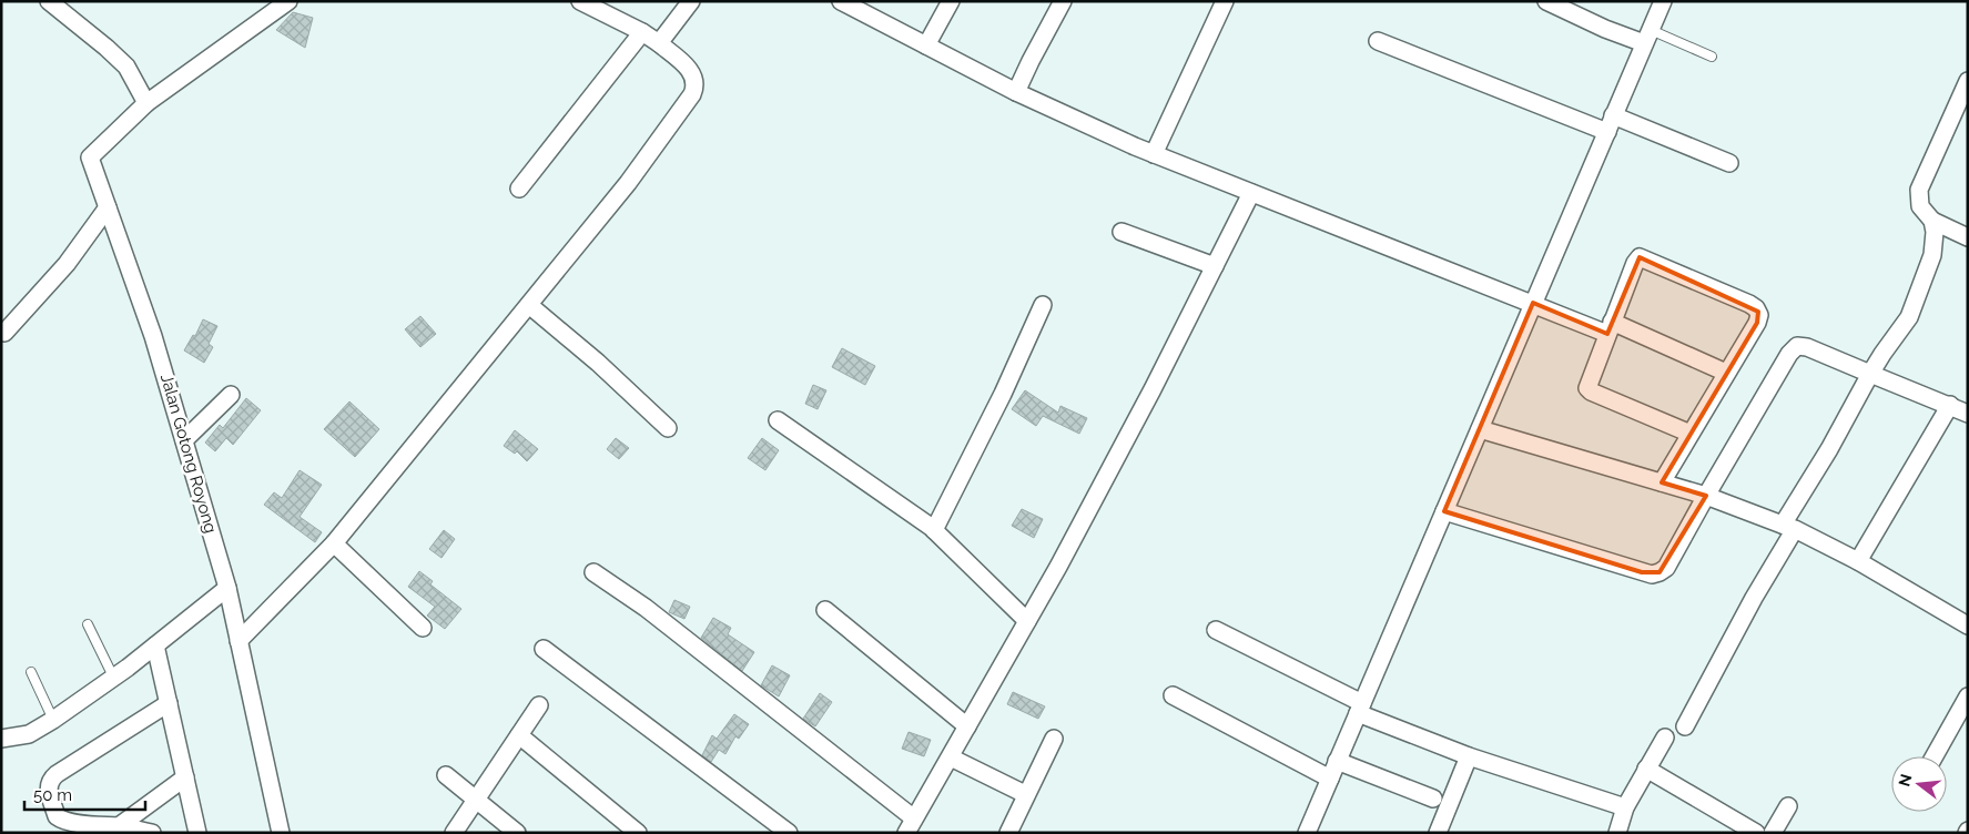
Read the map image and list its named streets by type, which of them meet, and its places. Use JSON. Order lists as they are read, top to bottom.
{
  "streets": {
    "street": ["Jalan Gotong Royong"]
  },
  "scale_bar": "50 m",
  "north": "left"
}
